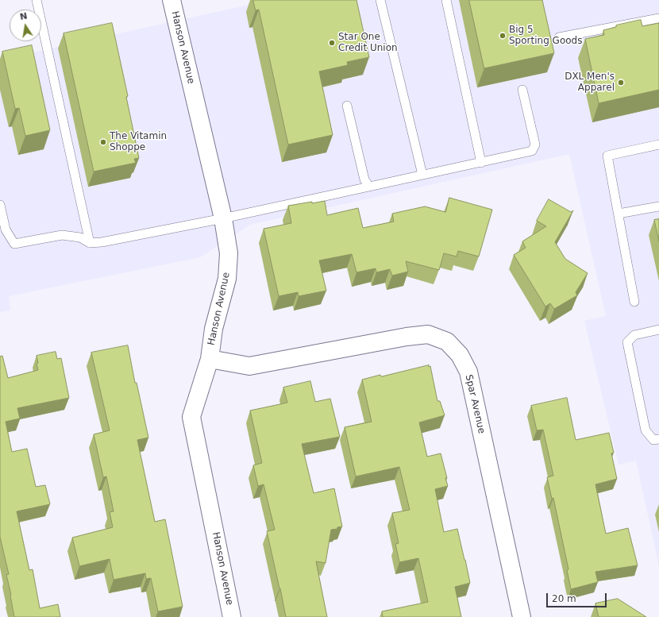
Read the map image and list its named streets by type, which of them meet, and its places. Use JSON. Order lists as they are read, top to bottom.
{
  "streets": {
    "street": ["Hanson Avenue", "Spar Avenue"]
  },
  "crossings": [
    ["Hanson Avenue", "Spar Avenue"]
  ],
  "places": [
    "Big 5 Sporting Goods",
    "Star One Credit Union",
    "DXL Men's Apparel",
    "The Vitamin Shoppe"
  ],
  "scale_bar": "20 m",
  "north": "top"
}
